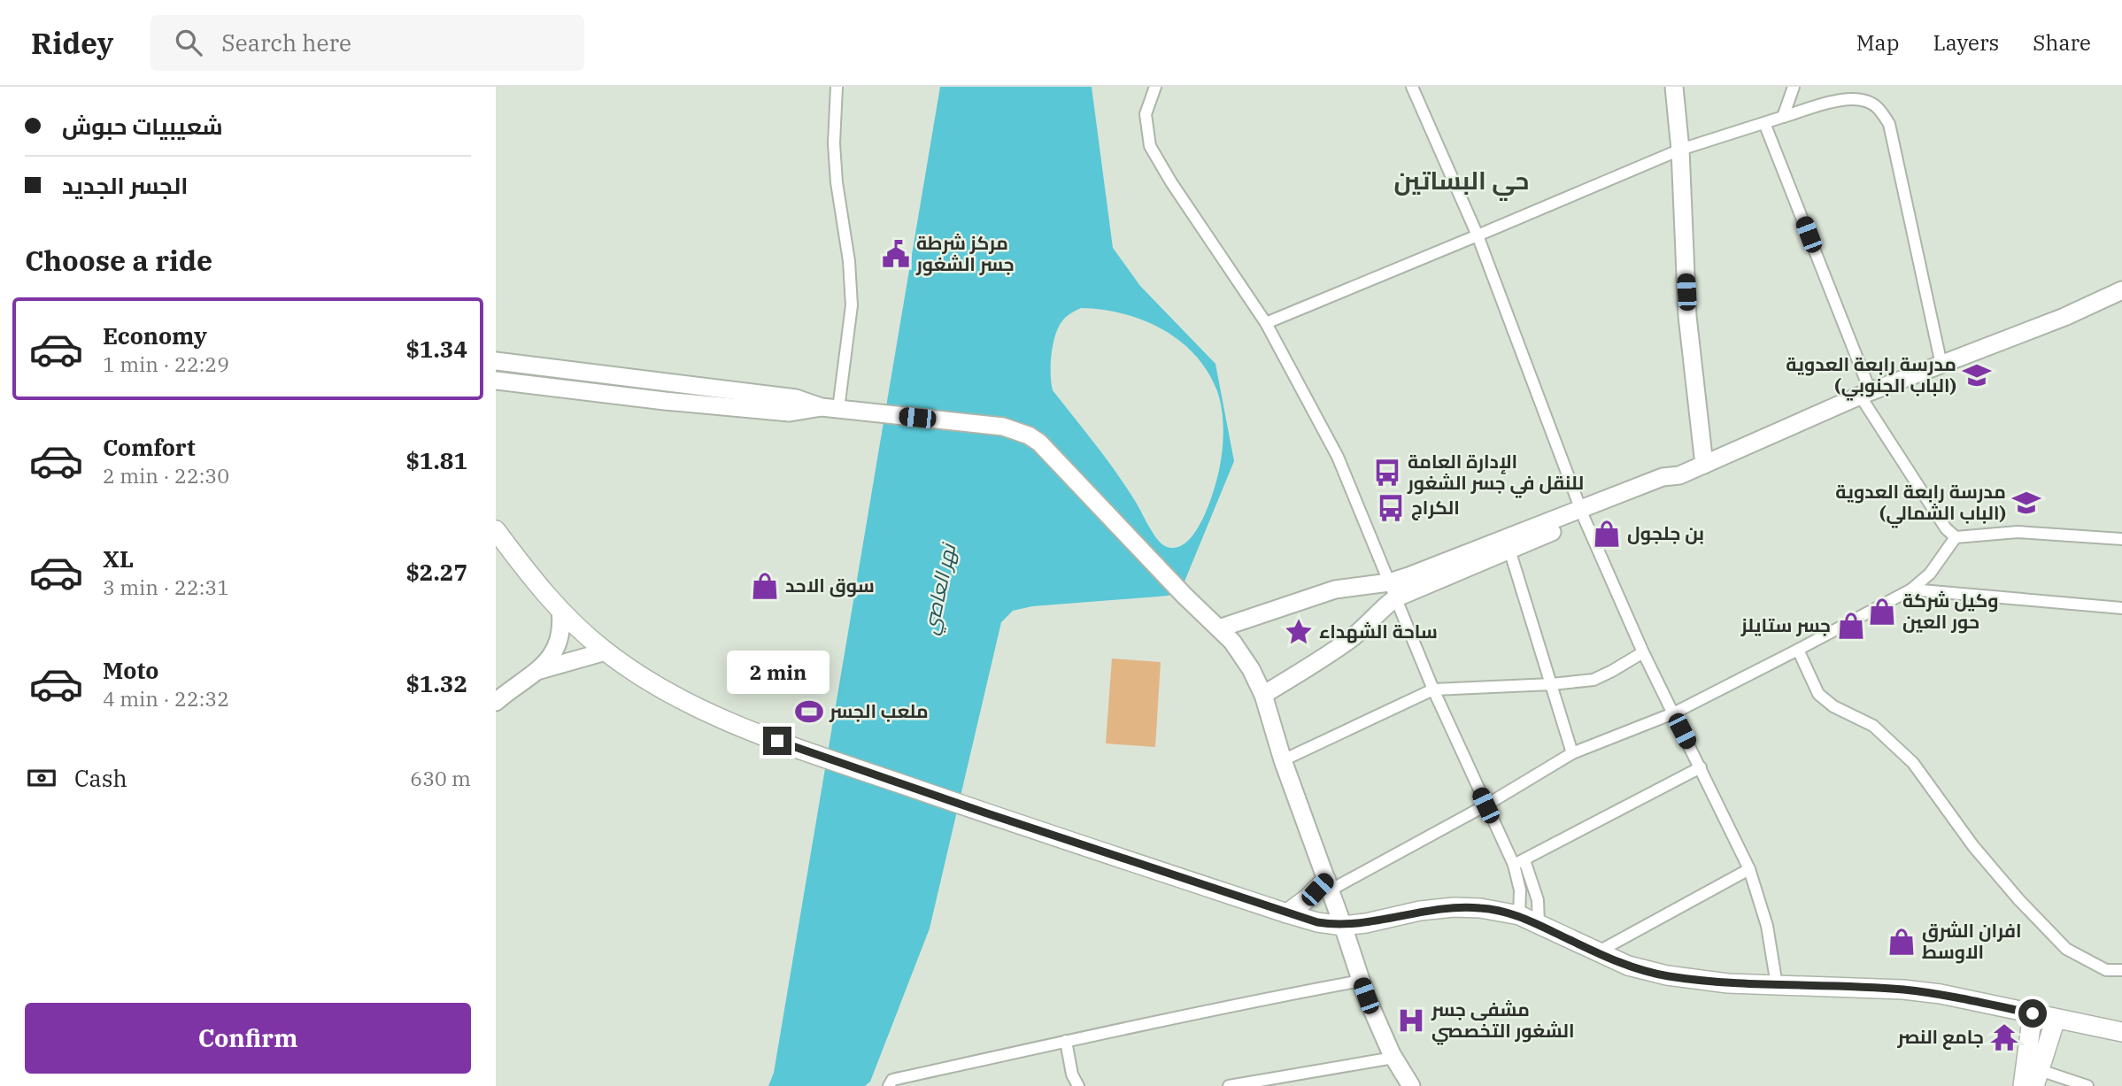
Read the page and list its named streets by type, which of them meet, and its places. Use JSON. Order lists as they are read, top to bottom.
{
  "districts": ["حي البساتين"],
  "water": ["نهر العاصي"],
  "places": {
    "public building": ["مركز شرطة جسر الشغور"],
    "school or university": ["مدرسة رابعة العدوية (الباب الجنوبي)", "مدرسة رابعة العدوية (الباب الشمالي)"],
    "bus stop": ["الإدارة العامة للنقل في جسر الشغور", "الكراج"],
    "shop": [
      "بن جلجول",
      "سوق الاحد",
      "وكيل شركة حور العين",
      "جسر ستايلز",
      "افران الشرق الاوسط"
    ],
    "place": ["ساحة الشهداء"],
    "sports": ["ملعب الجسر"],
    "hospital": ["مشفى جسر الشغور التخصصي"],
    "temple": ["جامع النصر"]
  },
  "page": {
    "header": "Ridey",
    "search": "Search here",
    "nav": ["Map", "Layers", "Share"],
    "banner": ["شعيبيات حبوش", "الجسر الجديد"],
    "heading": "Choose a ride",
    "list": [
      {
        "name": "Economy",
        "note": "1 min · 22:29",
        "value": "$1.34"
      },
      {
        "name": "Comfort",
        "note": "2 min · 22:30",
        "value": "$1.81"
      },
      {
        "name": "XL",
        "note": "3 min · 22:31",
        "value": "$2.27"
      },
      {
        "name": "Moto",
        "note": "4 min · 22:32",
        "value": "$1.32"
      }
    ],
    "bubble": "2 min",
    "pay": ["Cash", "630 m"],
    "buttons": "Confirm"
  }
}
